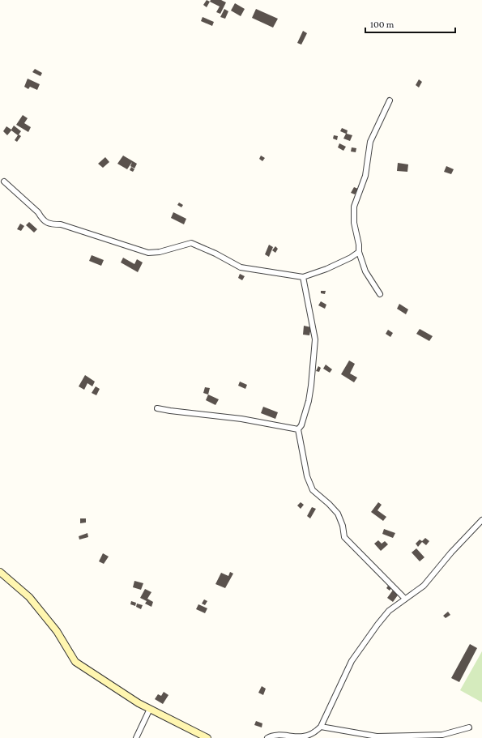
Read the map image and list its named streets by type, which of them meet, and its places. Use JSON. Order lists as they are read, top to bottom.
{
  "scale_bar": "100 m"
}
